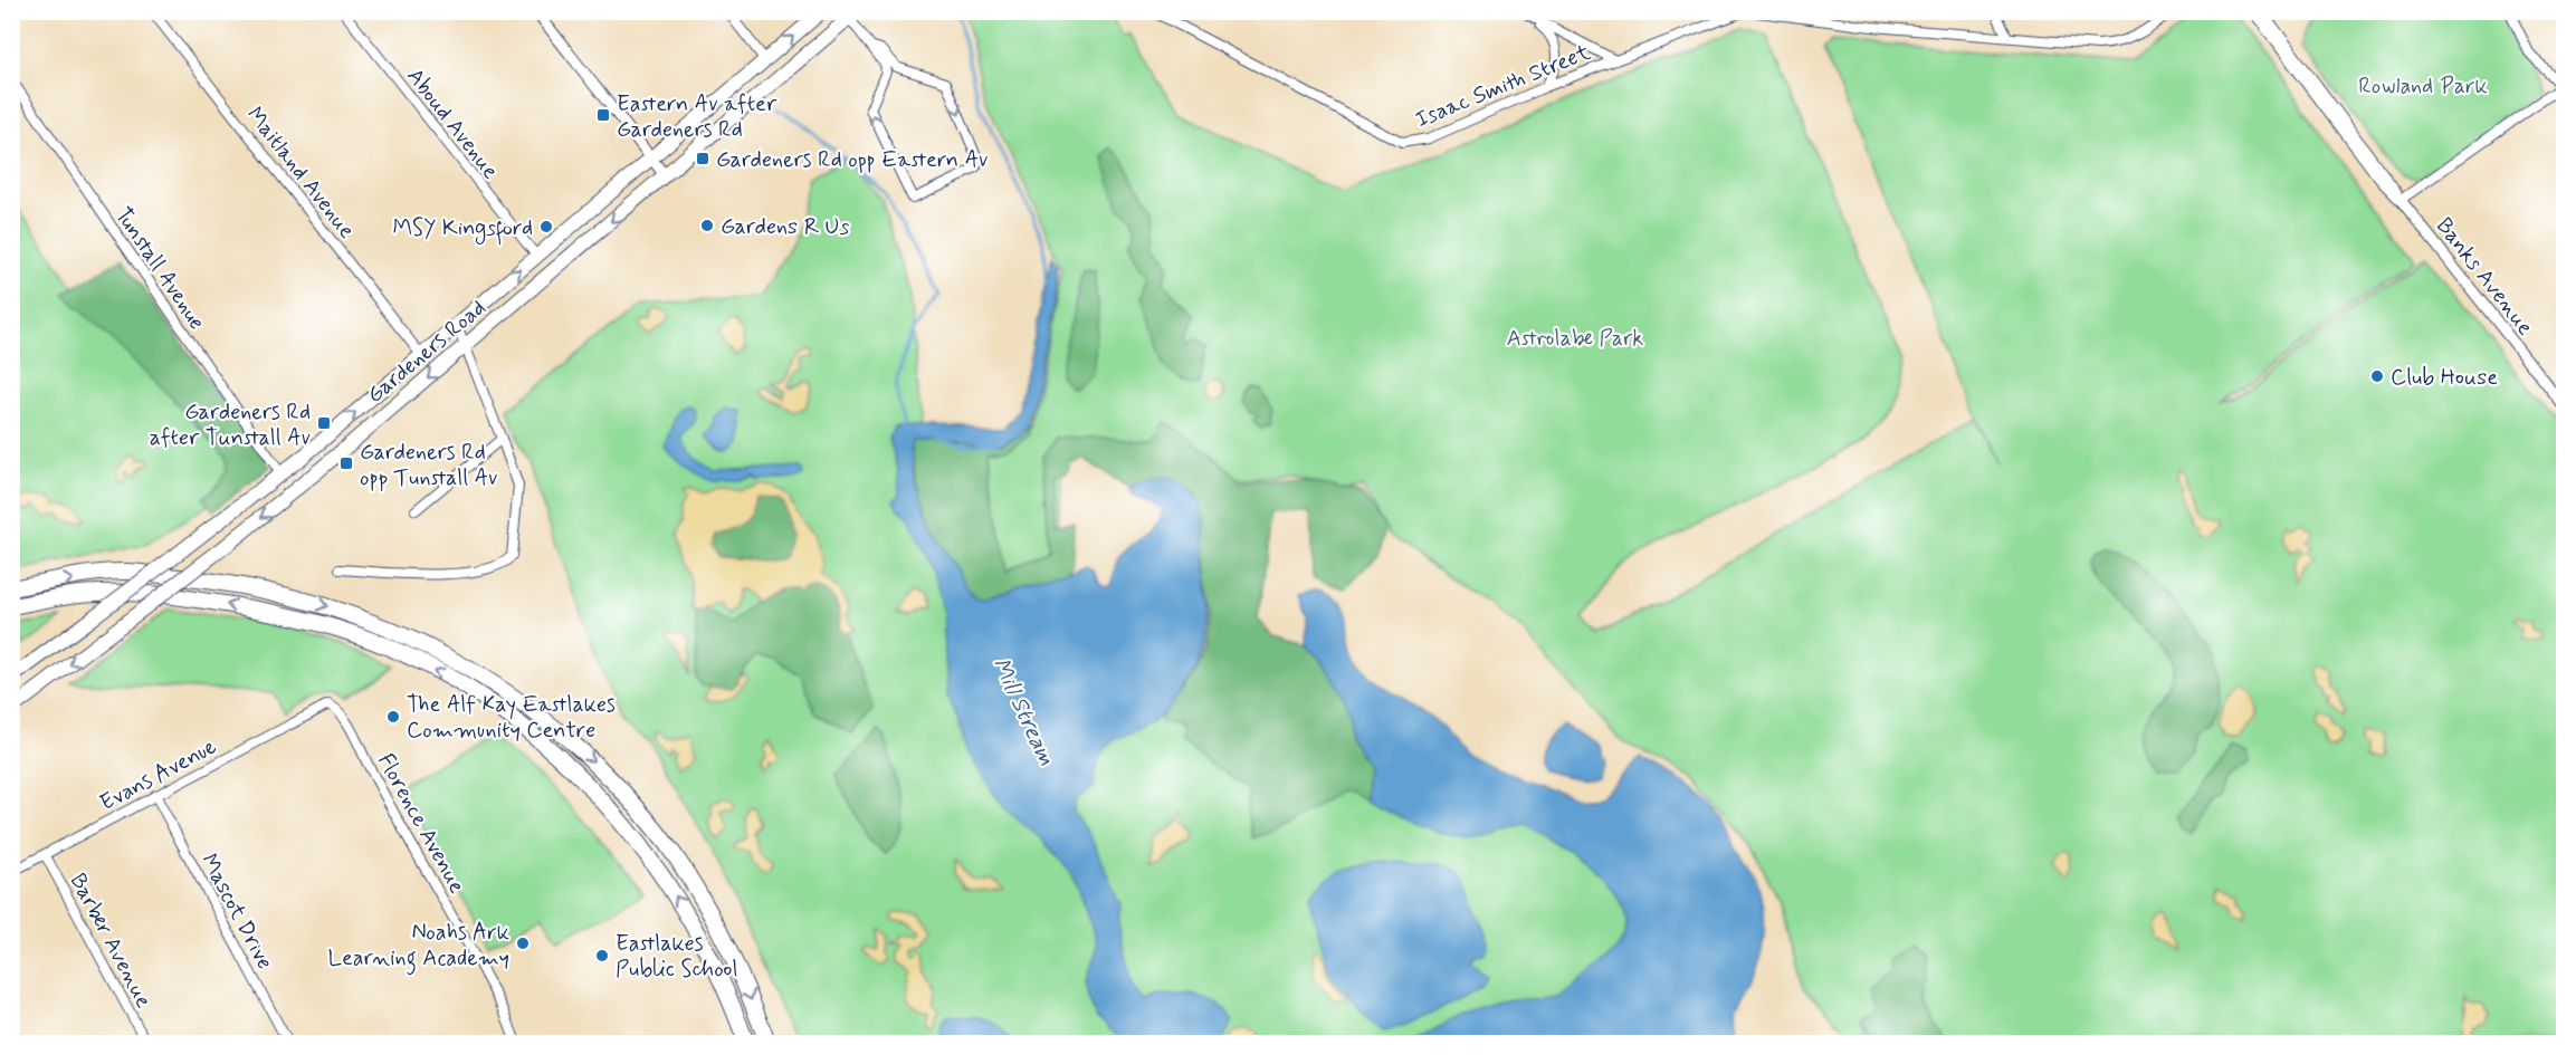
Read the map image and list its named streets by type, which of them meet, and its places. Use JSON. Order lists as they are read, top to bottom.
{
  "streets": {
    "main road": ["Gardeners Road"],
    "street": [
      "Isaac Smith Street",
      "Aboud Avenue",
      "Maitland Avenue",
      "Tunstall Avenue",
      "Banks Avenue",
      "Evans Avenue",
      "Florence Avenue",
      "Mascot Drive",
      "Barber Avenue"
    ]
  },
  "crossings": [
    ["Aboud Avenue", "Gardeners Road"],
    ["Maitland Avenue", "Gardeners Road"],
    ["Tunstall Avenue", "Gardeners Road"],
    ["Evans Avenue", "Florence Avenue"],
    ["Evans Avenue", "Mascot Drive"],
    ["Evans Avenue", "Barber Avenue"]
  ],
  "water": ["Mill Stream"],
  "parks": ["Rowland Park", "Astrolabe Park"],
  "places": {
    "transit": [
      "Eastern Av after Gardeners Rd",
      "Gardeners Rd opp Eastern Av",
      "Gardeners Rd after Tunstall Av",
      "Gardeners Rd opp Tunstall Av"
    ],
    "other": [
      "Gardens R Us",
      "MSY Kingsford",
      "Club House",
      "The Alf Kay Eastlakes Community Centre",
      "Noahs Ark Learning Academy",
      "Eastlakes Public School"
    ]
  }
}
